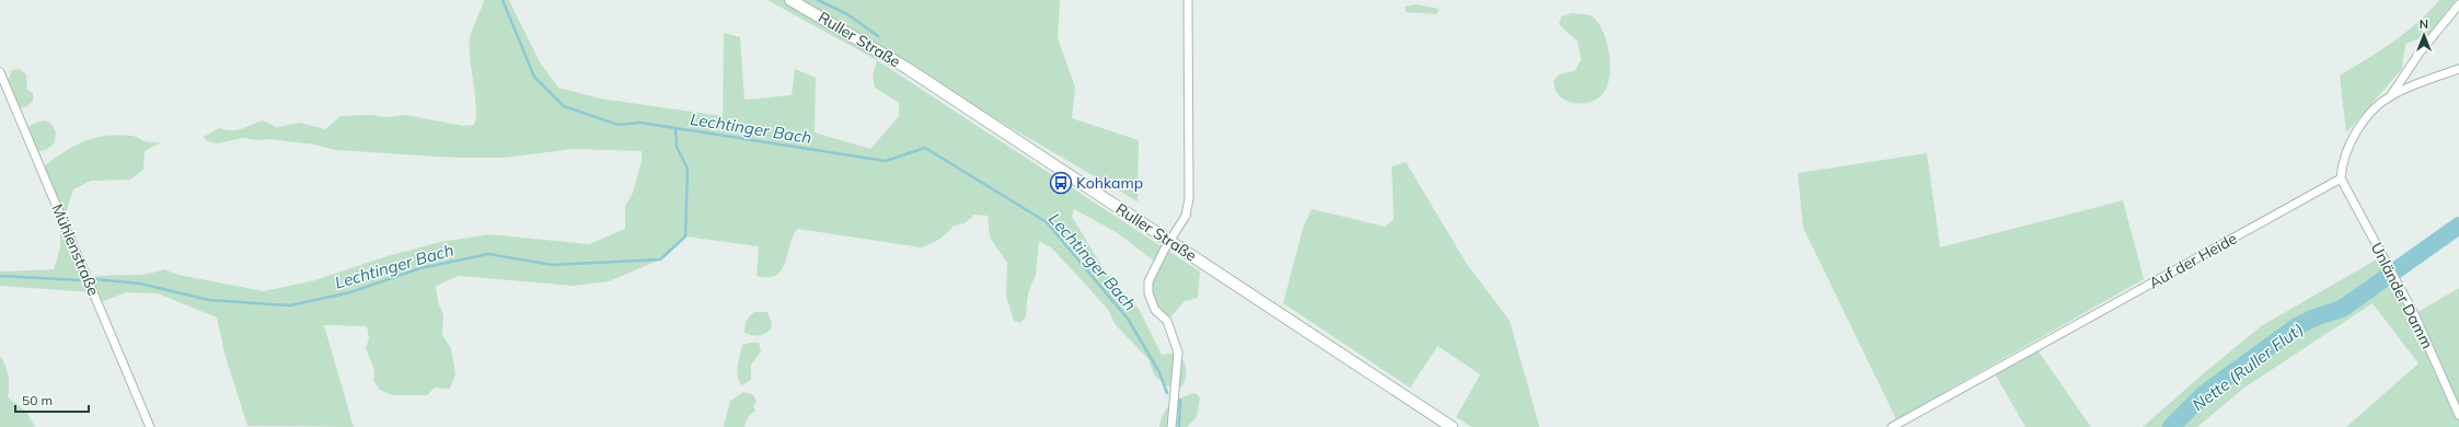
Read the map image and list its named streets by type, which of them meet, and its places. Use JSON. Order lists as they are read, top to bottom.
{
  "streets": {
    "main road": ["Ruller Straße"],
    "street": ["Mühlenstraße", "Auf der Heide", "Unländer Damm"]
  },
  "crossings": [
    ["Auf der Heide", "Unländer Damm"]
  ],
  "water": ["Lechtinger Bach", "Nette (Ruller Flut)"],
  "places": {
    "bus stop": ["Kohkamp"]
  },
  "scale_bar": "50 m",
  "north": "top"
}
